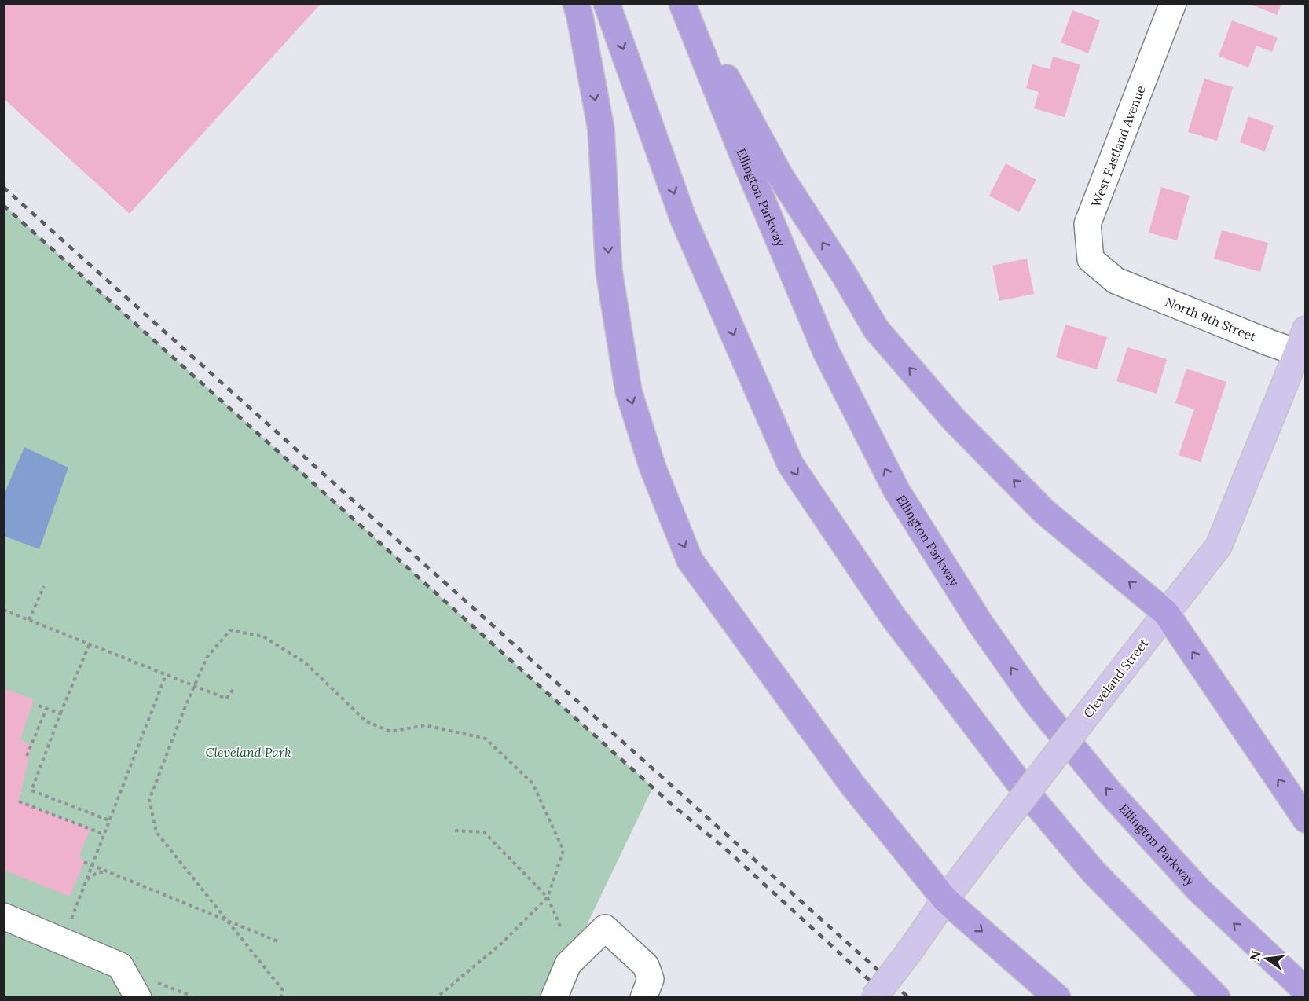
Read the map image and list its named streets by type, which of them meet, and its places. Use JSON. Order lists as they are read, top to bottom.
{
  "streets": {
    "highway": ["Ellington Parkway"],
    "main road": ["Cleveland Street"],
    "street": ["West Eastland Avenue", "North 9th Street"]
  },
  "crossings": [
    ["West Eastland Avenue", "North 9th Street"],
    ["North 9th Street", "Cleveland Street"]
  ],
  "parks": ["Cleveland Park"],
  "north": "left"
}
